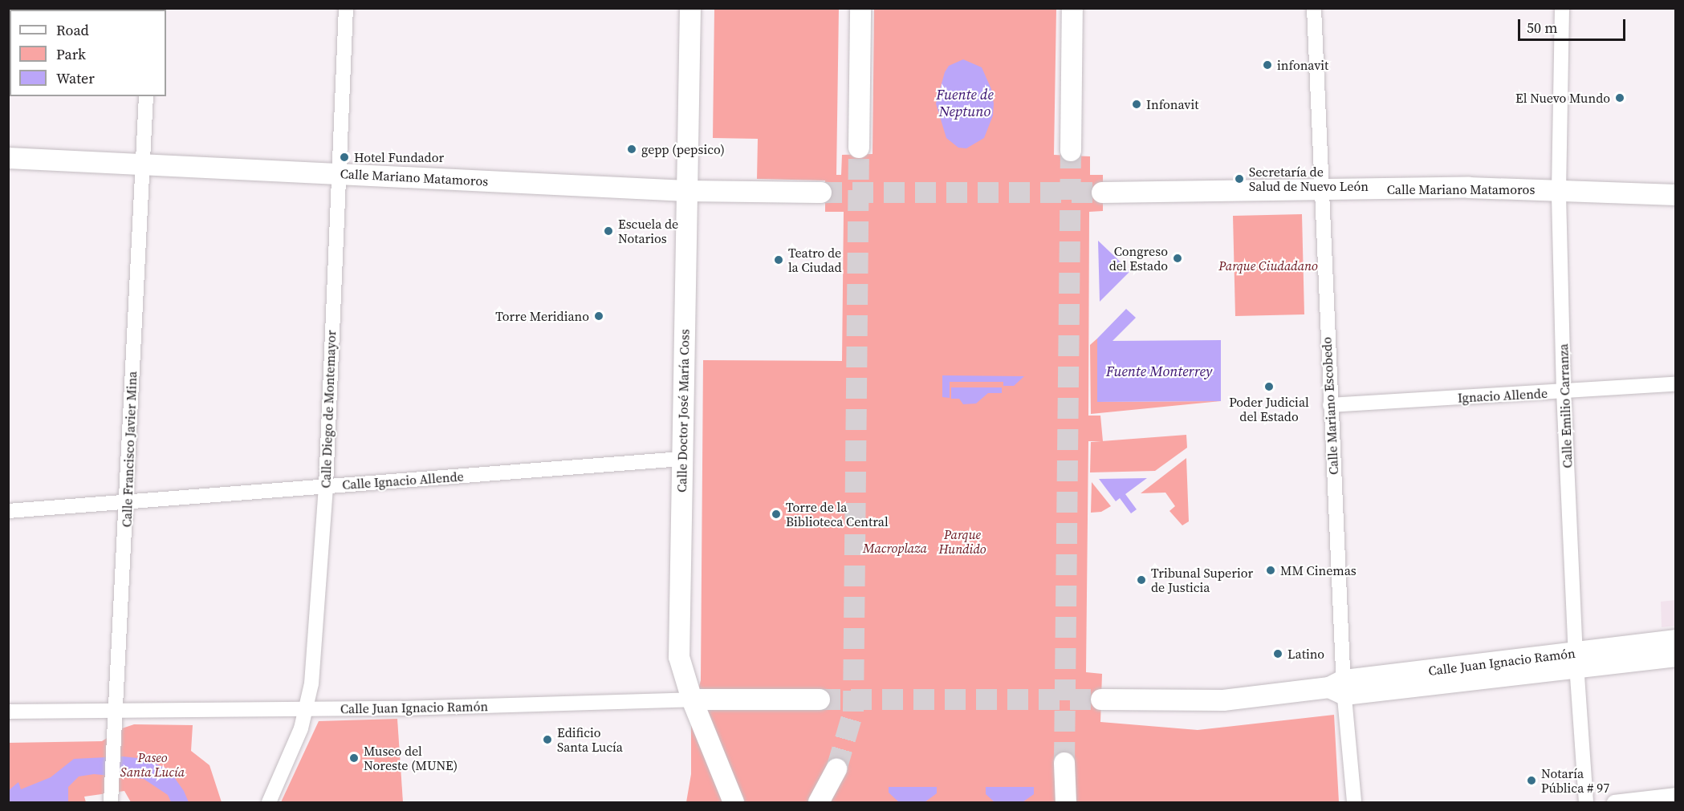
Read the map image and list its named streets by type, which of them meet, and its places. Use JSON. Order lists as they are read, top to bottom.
{
  "streets": {
    "street": [
      "Calle Mariano Matamoros",
      "Ignacio Allende",
      "Calle Mariano Escobedo",
      "Calle Emilio Carranza",
      "Calle Diego de Montemayor",
      "Calle Doctor José María Coss",
      "Calle Francisco Javier Mina",
      "Calle Ignacio Allende",
      "Calle Juan Ignacio Ramón"
    ]
  },
  "crossings": [
    ["Calle Mariano Matamoros", "Calle Mariano Escobedo"],
    ["Calle Mariano Matamoros", "Calle Emilio Carranza"],
    ["Calle Mariano Matamoros", "Calle Diego de Montemayor"],
    ["Calle Mariano Matamoros", "Calle Doctor José María Coss"],
    ["Calle Mariano Matamoros", "Calle Francisco Javier Mina"],
    ["Ignacio Allende", "Calle Mariano Escobedo"],
    ["Ignacio Allende", "Calle Emilio Carranza"],
    ["Calle Mariano Escobedo", "Calle Juan Ignacio Ramón"],
    ["Calle Emilio Carranza", "Calle Juan Ignacio Ramón"],
    ["Calle Diego de Montemayor", "Calle Ignacio Allende"],
    ["Calle Diego de Montemayor", "Calle Juan Ignacio Ramón"],
    ["Calle Doctor José María Coss", "Calle Ignacio Allende"],
    ["Calle Doctor José María Coss", "Calle Juan Ignacio Ramón"],
    ["Calle Francisco Javier Mina", "Calle Ignacio Allende"],
    ["Calle Francisco Javier Mina", "Calle Juan Ignacio Ramón"]
  ],
  "water": ["Fuente de Neptuno", "Fuente Monterrey"],
  "parks": [
    "Parque Ciudadano",
    "Parque Hundido",
    "Macroplaza",
    "Paseo Santa Lucía"
  ],
  "places": [
    "infonavit",
    "El Nuevo Mundo",
    "Infonavit",
    "gepp (pepsico)",
    "Hotel Fundador",
    "Secretaría de Salud de Nuevo León",
    "Escuela de Notarios",
    "Congreso del Estado",
    "Teatro de la Ciudad",
    "Torre Meridiano",
    "Poder Judicial del Estado",
    "Torre de la Biblioteca Central",
    "MM Cinemas",
    "Tribunal Superior de Justicia",
    "Latino",
    "Edificio Santa Lucía",
    "Museo del Noreste (MUNE)",
    "Notaría Pública # 97"
  ],
  "legend": ["Road", "Park", "Water"],
  "scale_bar": "50 m"
}
